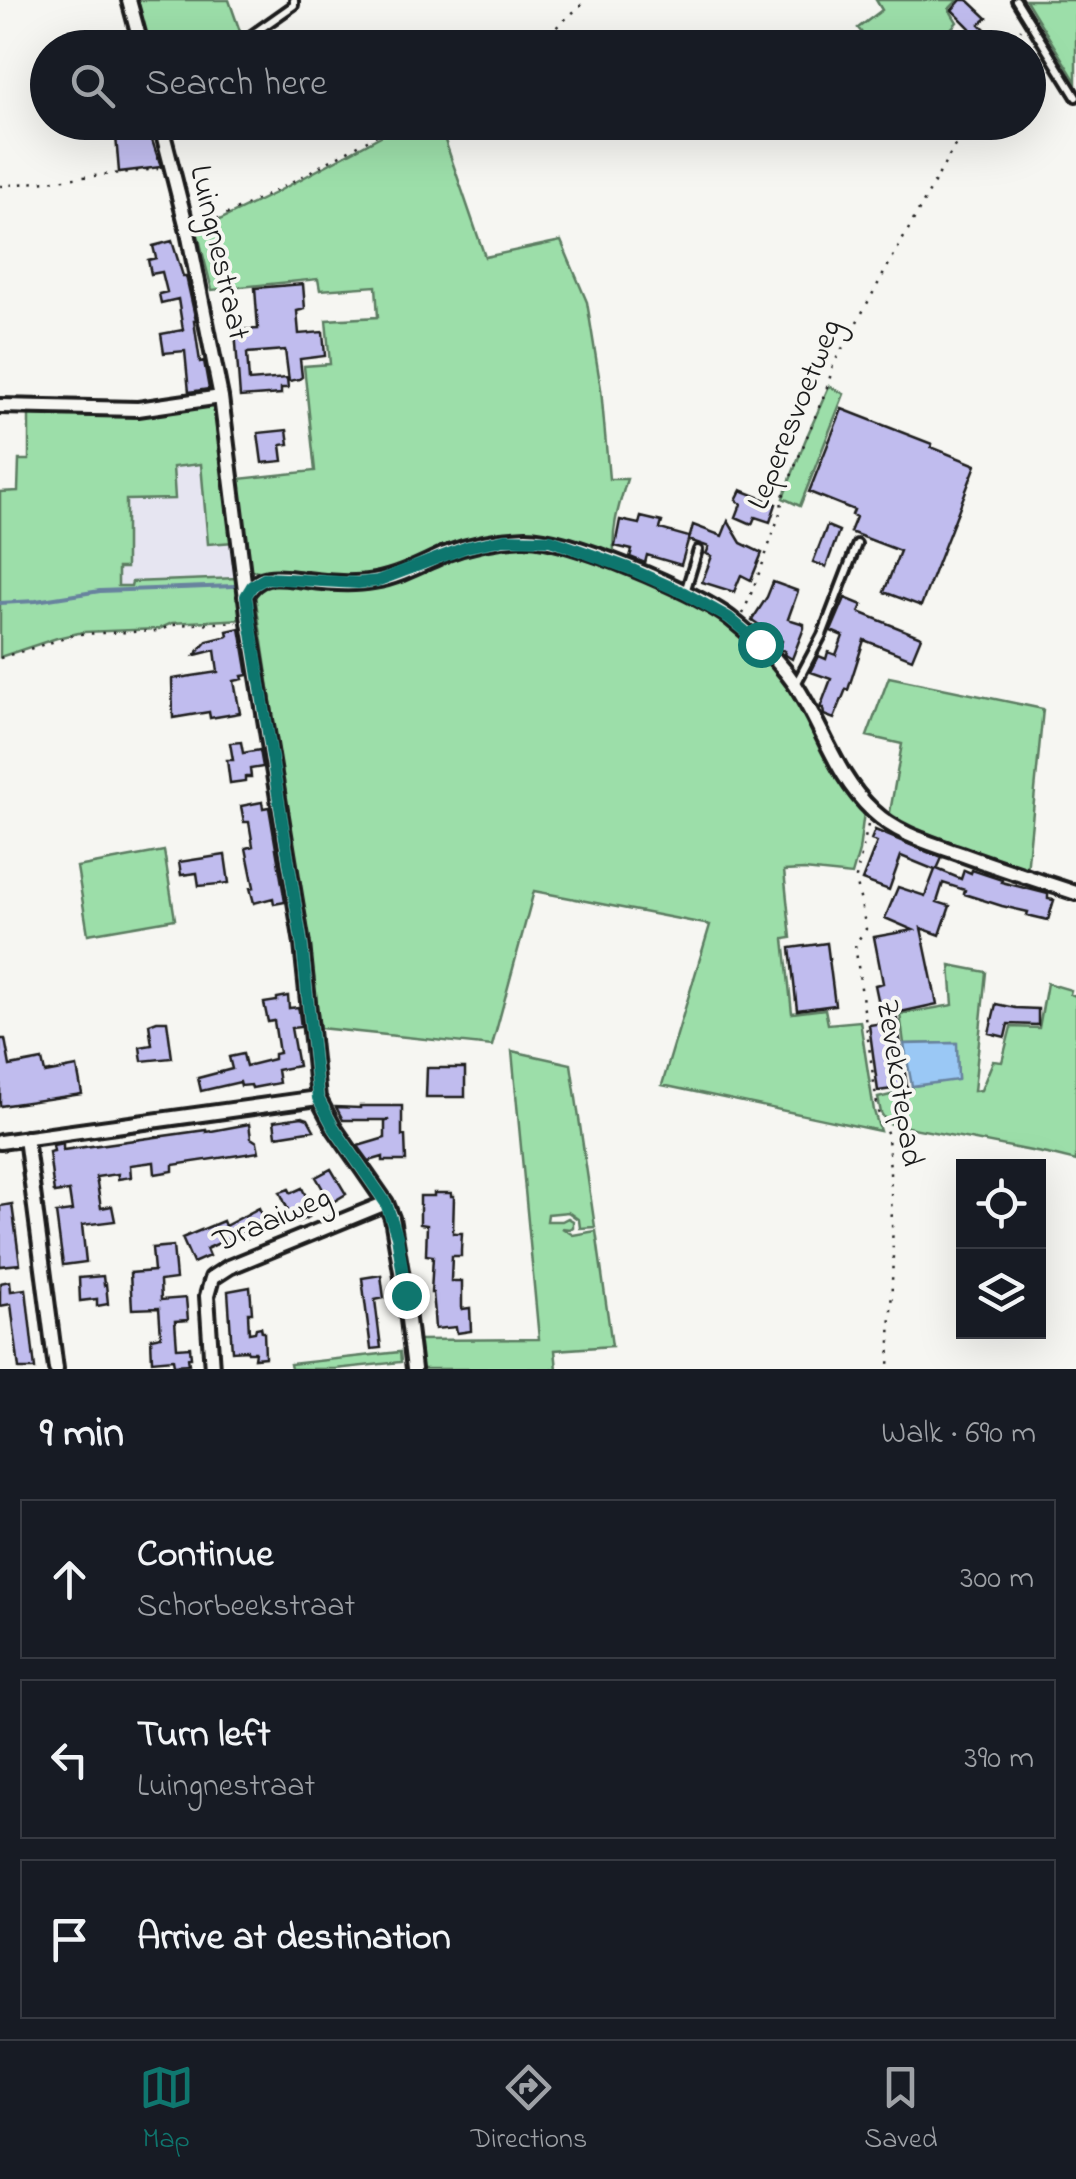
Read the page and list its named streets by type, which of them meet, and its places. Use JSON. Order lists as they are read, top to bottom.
{
  "streets": {
    "street": ["Luingnestraat", "Draaiweg"],
    "path": ["Leperesvoetweg", "Zevekotepad"]
  },
  "crossings": [
    ["Luingnestraat", "Draaiweg"]
  ],
  "page": {
    "search": "Search here",
    "heading": ["9 min", "Walk · 690 m"],
    "list": [
      ["Continue", "Schorbeekstraat", "300 m"],
      ["Turn left", "Luingnestraat", "390 m"],
      "Arrive at destination"
    ],
    "nav": ["Map", "Directions", "Saved"]
  }
}
